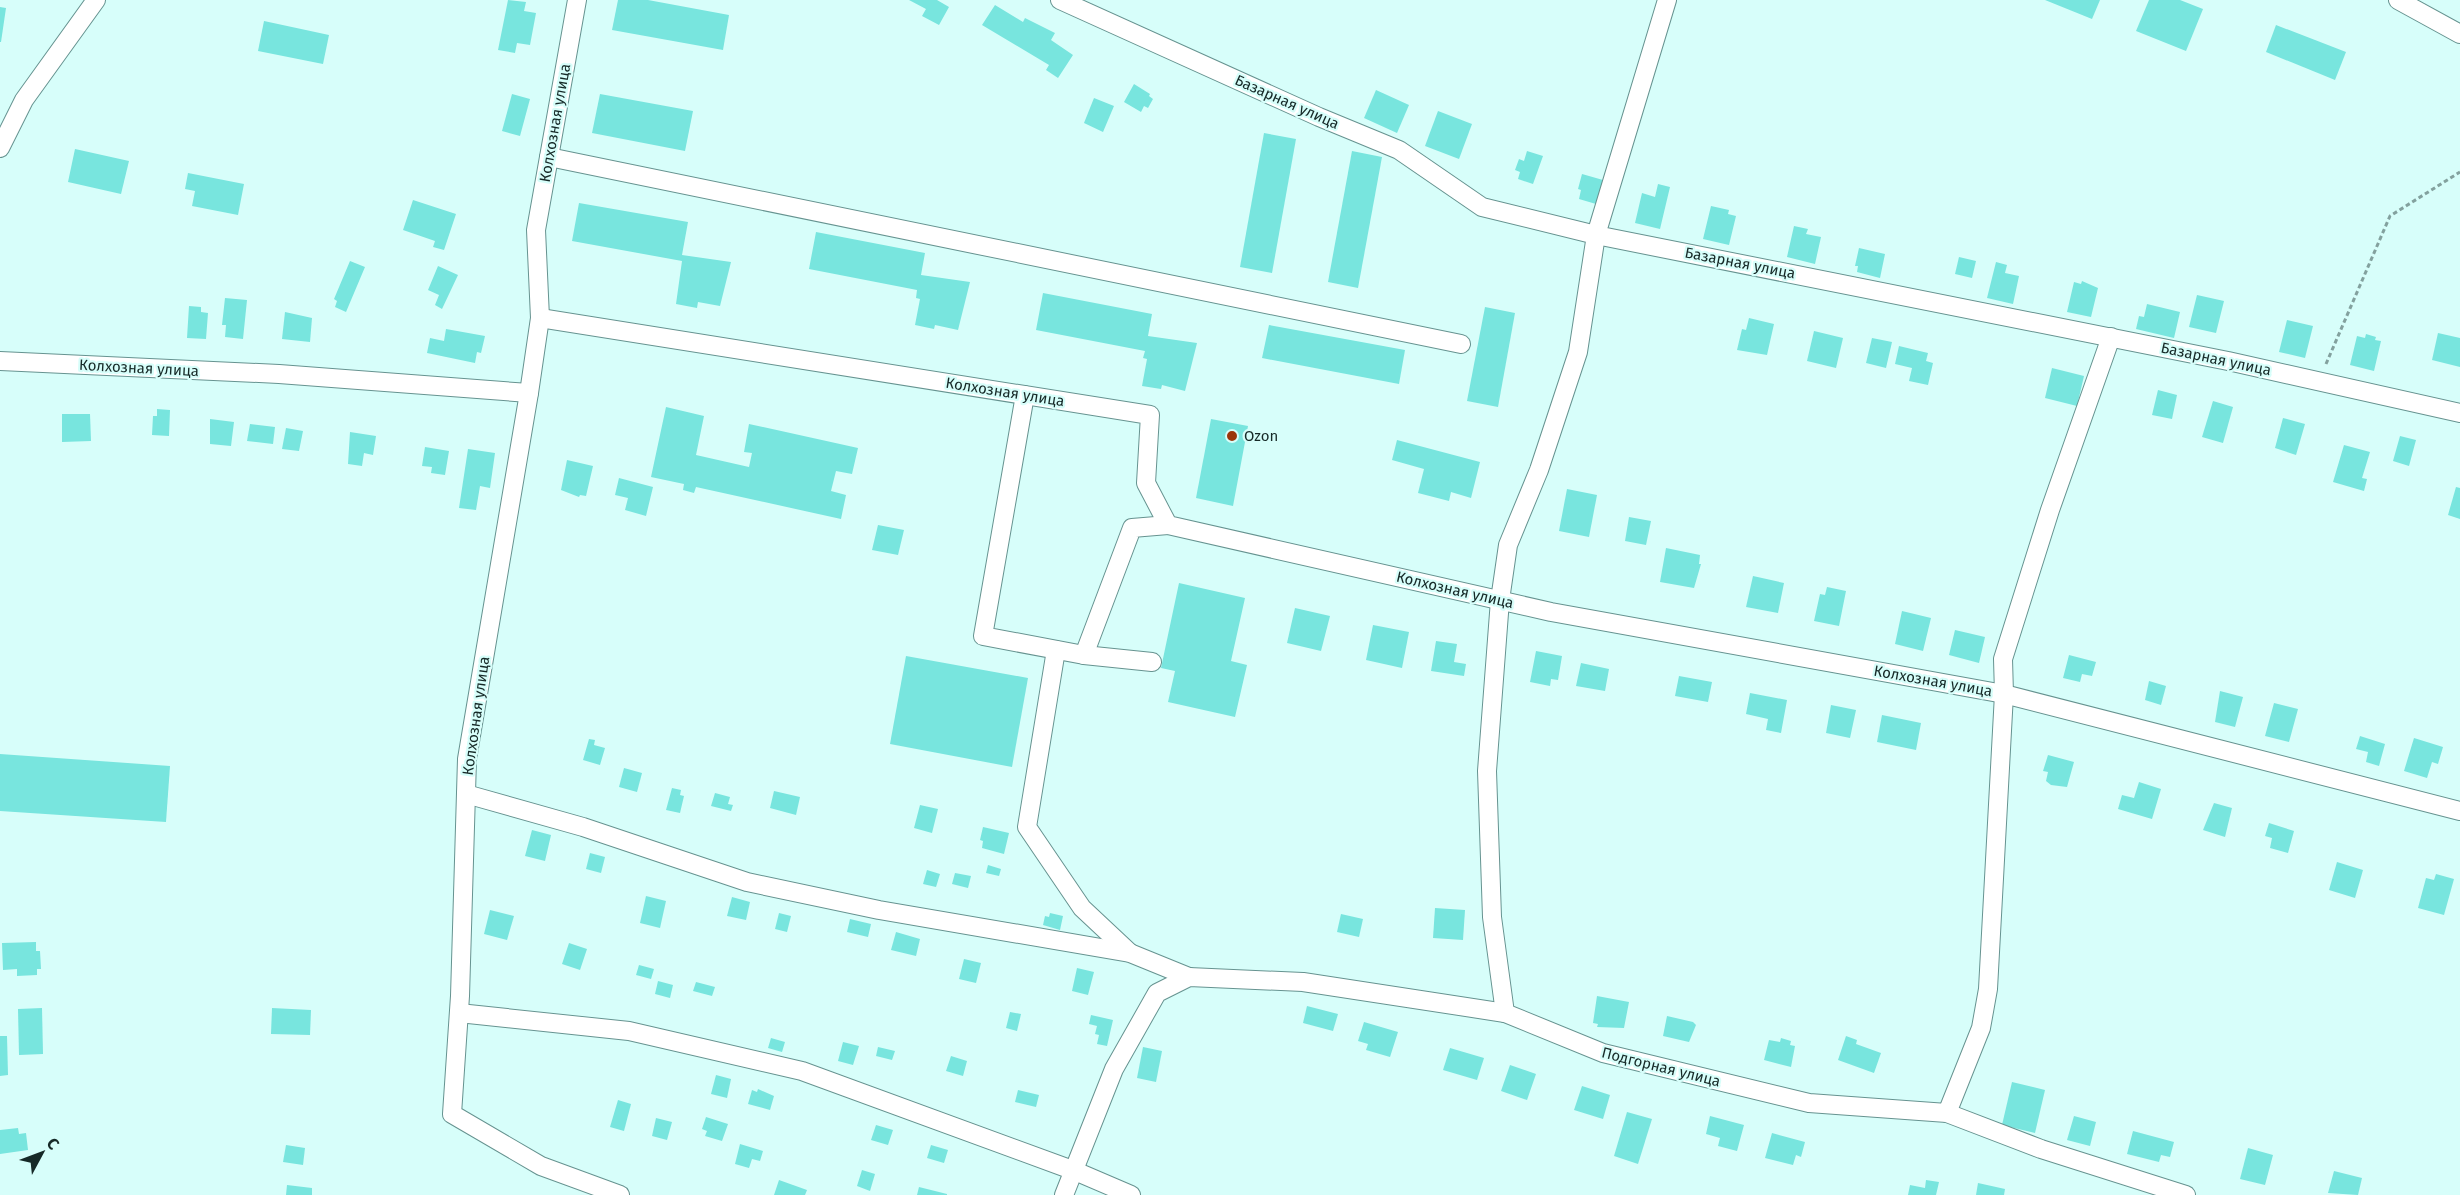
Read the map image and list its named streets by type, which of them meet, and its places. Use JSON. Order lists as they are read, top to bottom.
{
  "streets": {
    "street": ["Базарная улица", "Колхозная улица", "Подгорная улица"]
  },
  "places": ["Ozon"],
  "north": "top right"
}
